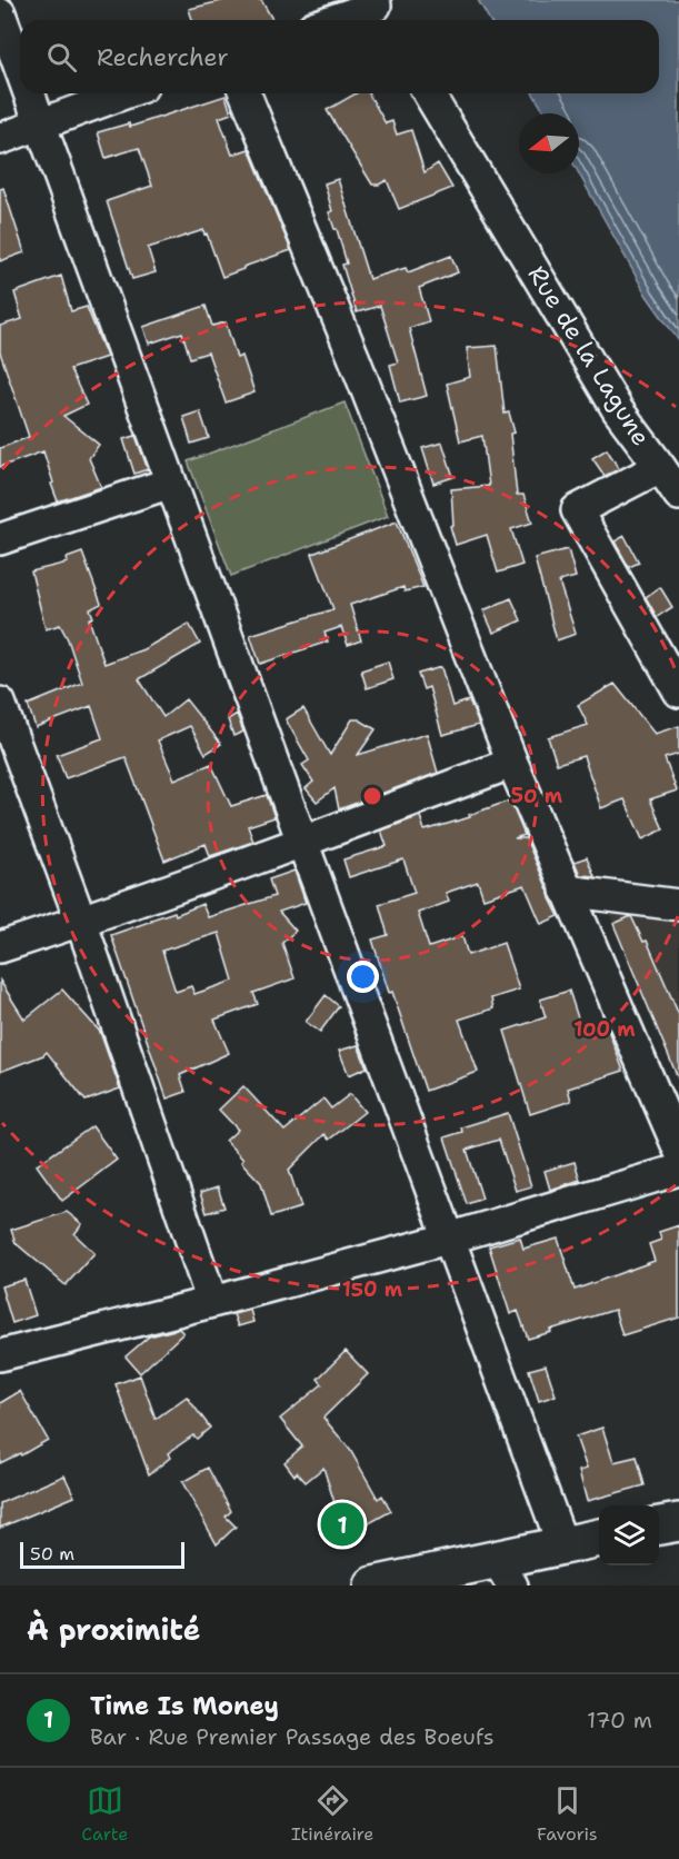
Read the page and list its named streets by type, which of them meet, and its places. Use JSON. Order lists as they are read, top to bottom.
{
  "streets": {
    "street": ["Rue de la Lagune"]
  },
  "scale_bar": "50 m",
  "north": "left",
  "page": {
    "search": "Rechercher",
    "pins": "1",
    "scale": "50 m",
    "heading": "À proximité",
    "list": [
      {
        "mark": "1",
        "name": "Time Is Money",
        "note": "Bar · Rue Premier Passage des Boeufs",
        "value": "170 m"
      }
    ],
    "nav": ["Carte", "Itinéraire", "Favoris"]
  },
  "rings": ["50 m", "100 m", "150 m"]
}
